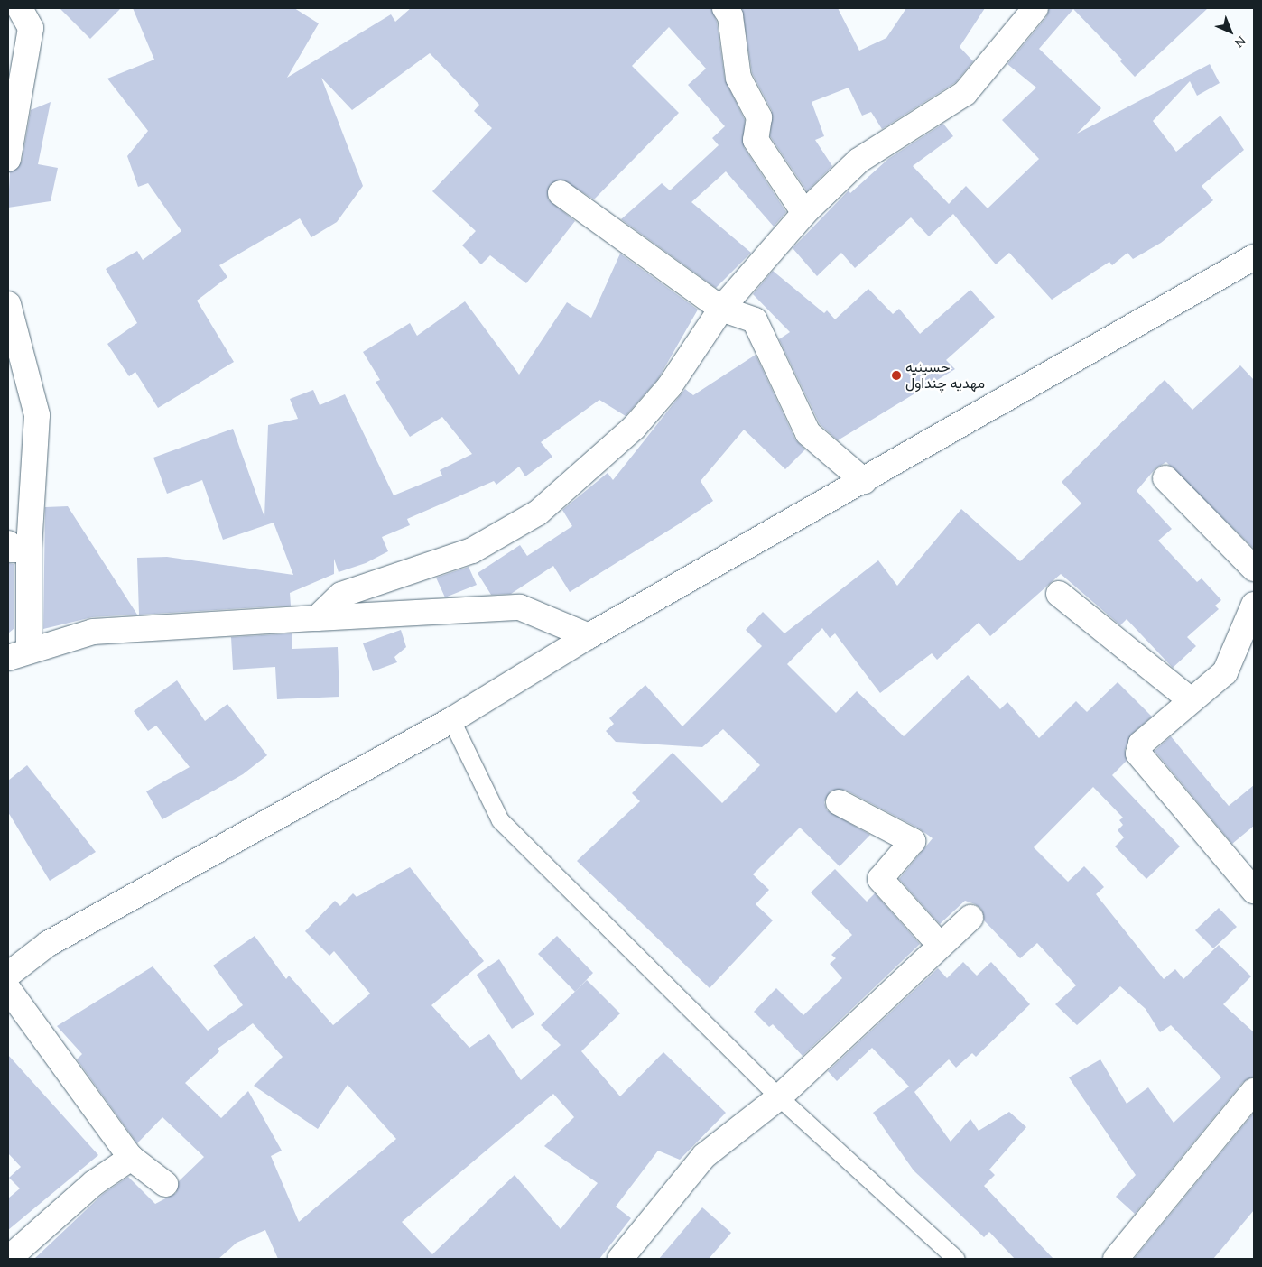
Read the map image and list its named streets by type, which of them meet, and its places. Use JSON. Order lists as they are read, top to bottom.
{
  "places": ["حسینیه مهدیه چنداول"],
  "north": "bottom right"
}
